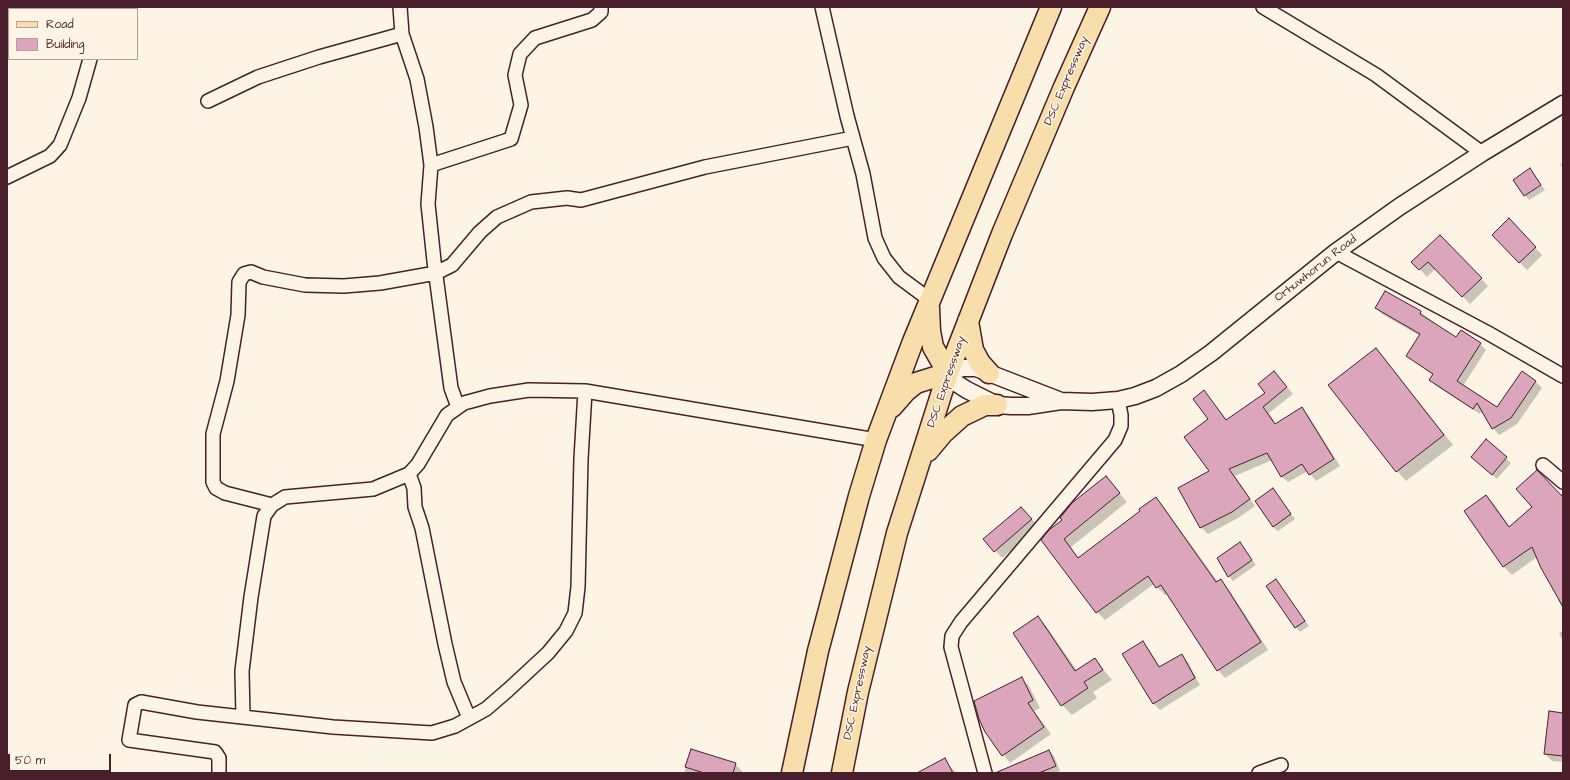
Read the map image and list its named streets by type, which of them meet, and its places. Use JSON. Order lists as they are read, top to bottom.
{
  "streets": {
    "main road": ["DSC Expressway"],
    "street": ["Orhuwhorun Road"]
  },
  "legend": ["Road", "Building"],
  "scale_bar": "50 m"
}
